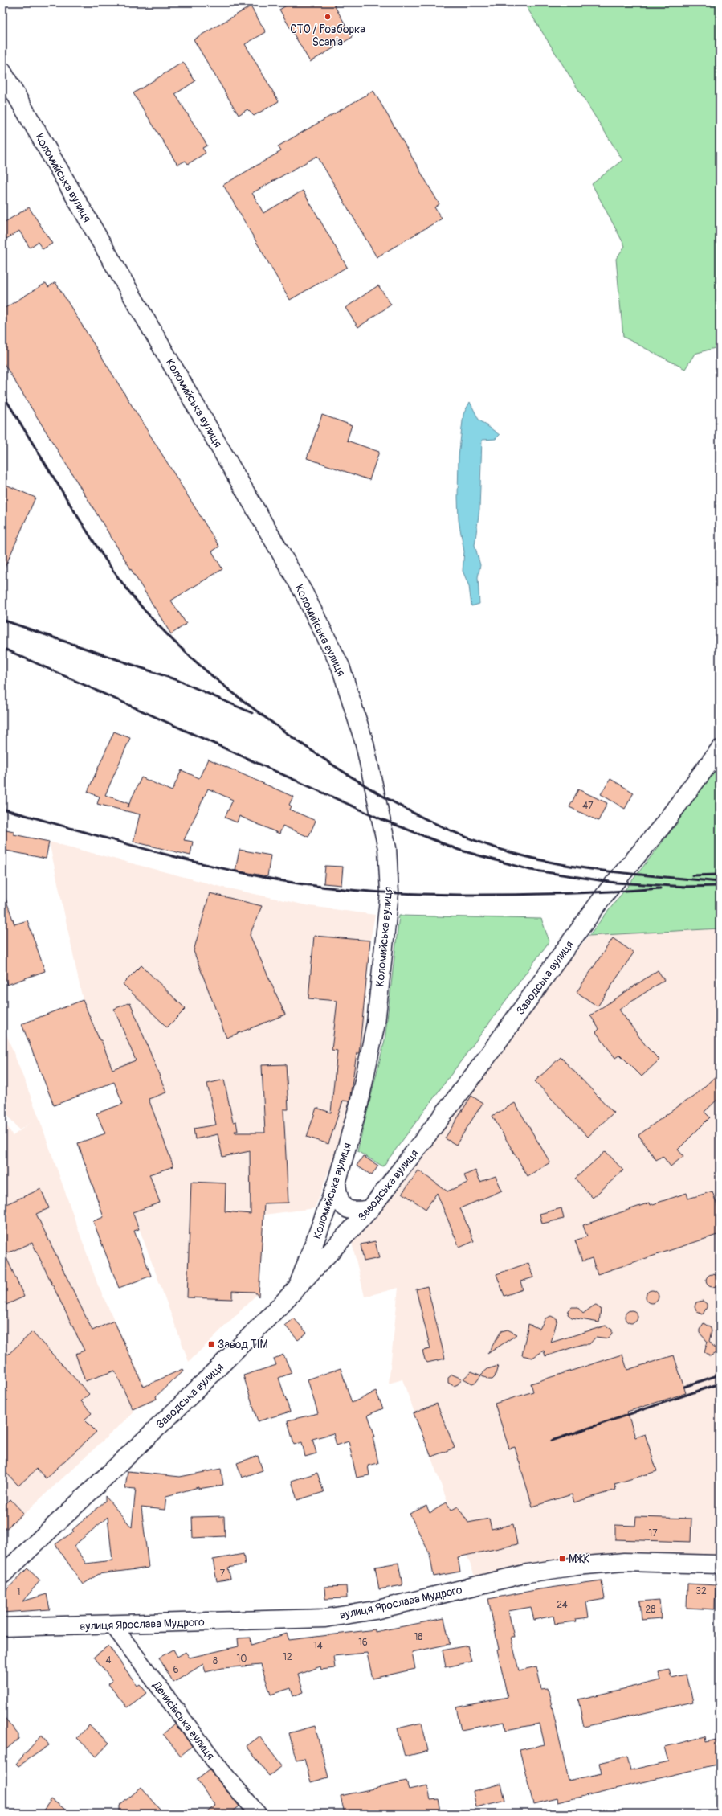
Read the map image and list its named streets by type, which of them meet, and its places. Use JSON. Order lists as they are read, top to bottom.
{
  "streets": {
    "main road": ["Коломийська вулиця", "Заводська вулиця", "вулиця Ярослава Мудрого"],
    "street": ["Денисівська вулиця"]
  },
  "crossings": [
    ["Коломийська вулиця", "Заводська вулиця"],
    ["вулиця Ярослава Мудрого", "Денисівська вулиця"]
  ],
  "places": {
    "other": ["СТО / Розборка Scania"],
    "transit": ["Завод ТІМ", "МЖК"]
  },
  "house_numbers": [
    "47",
    "17",
    "7",
    "32",
    "1",
    "24",
    "28",
    "18",
    "16",
    "14",
    "12",
    "10",
    "4",
    "8",
    "6"
  ]
}
